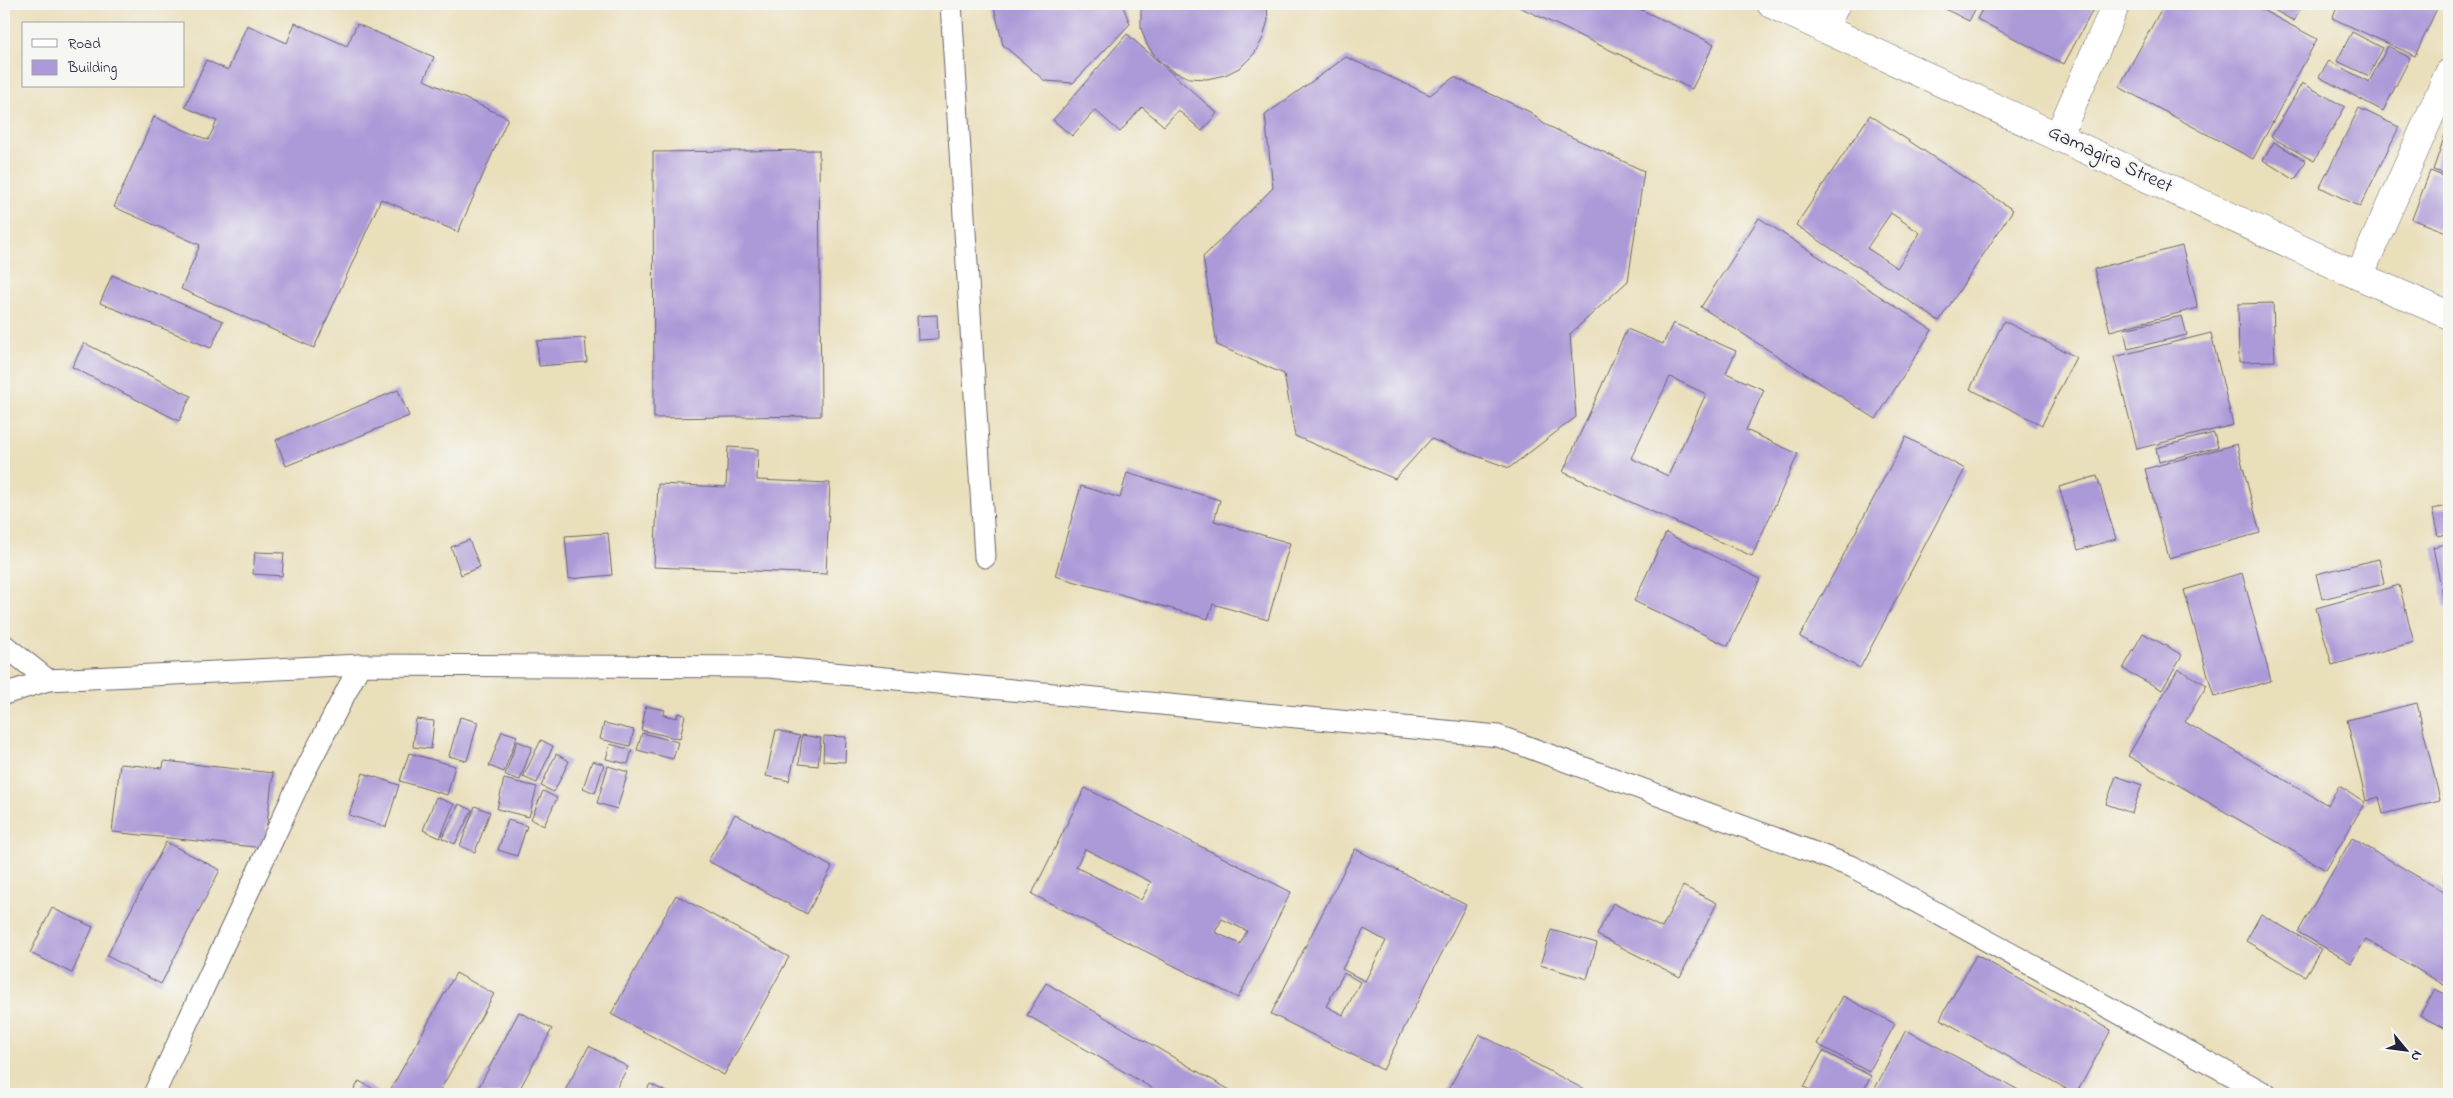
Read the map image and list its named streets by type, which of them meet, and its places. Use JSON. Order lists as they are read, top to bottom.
{
  "streets": {
    "street": ["Gamagira Street"]
  },
  "legend": ["Road", "Building"],
  "north": "bottom right"
}
